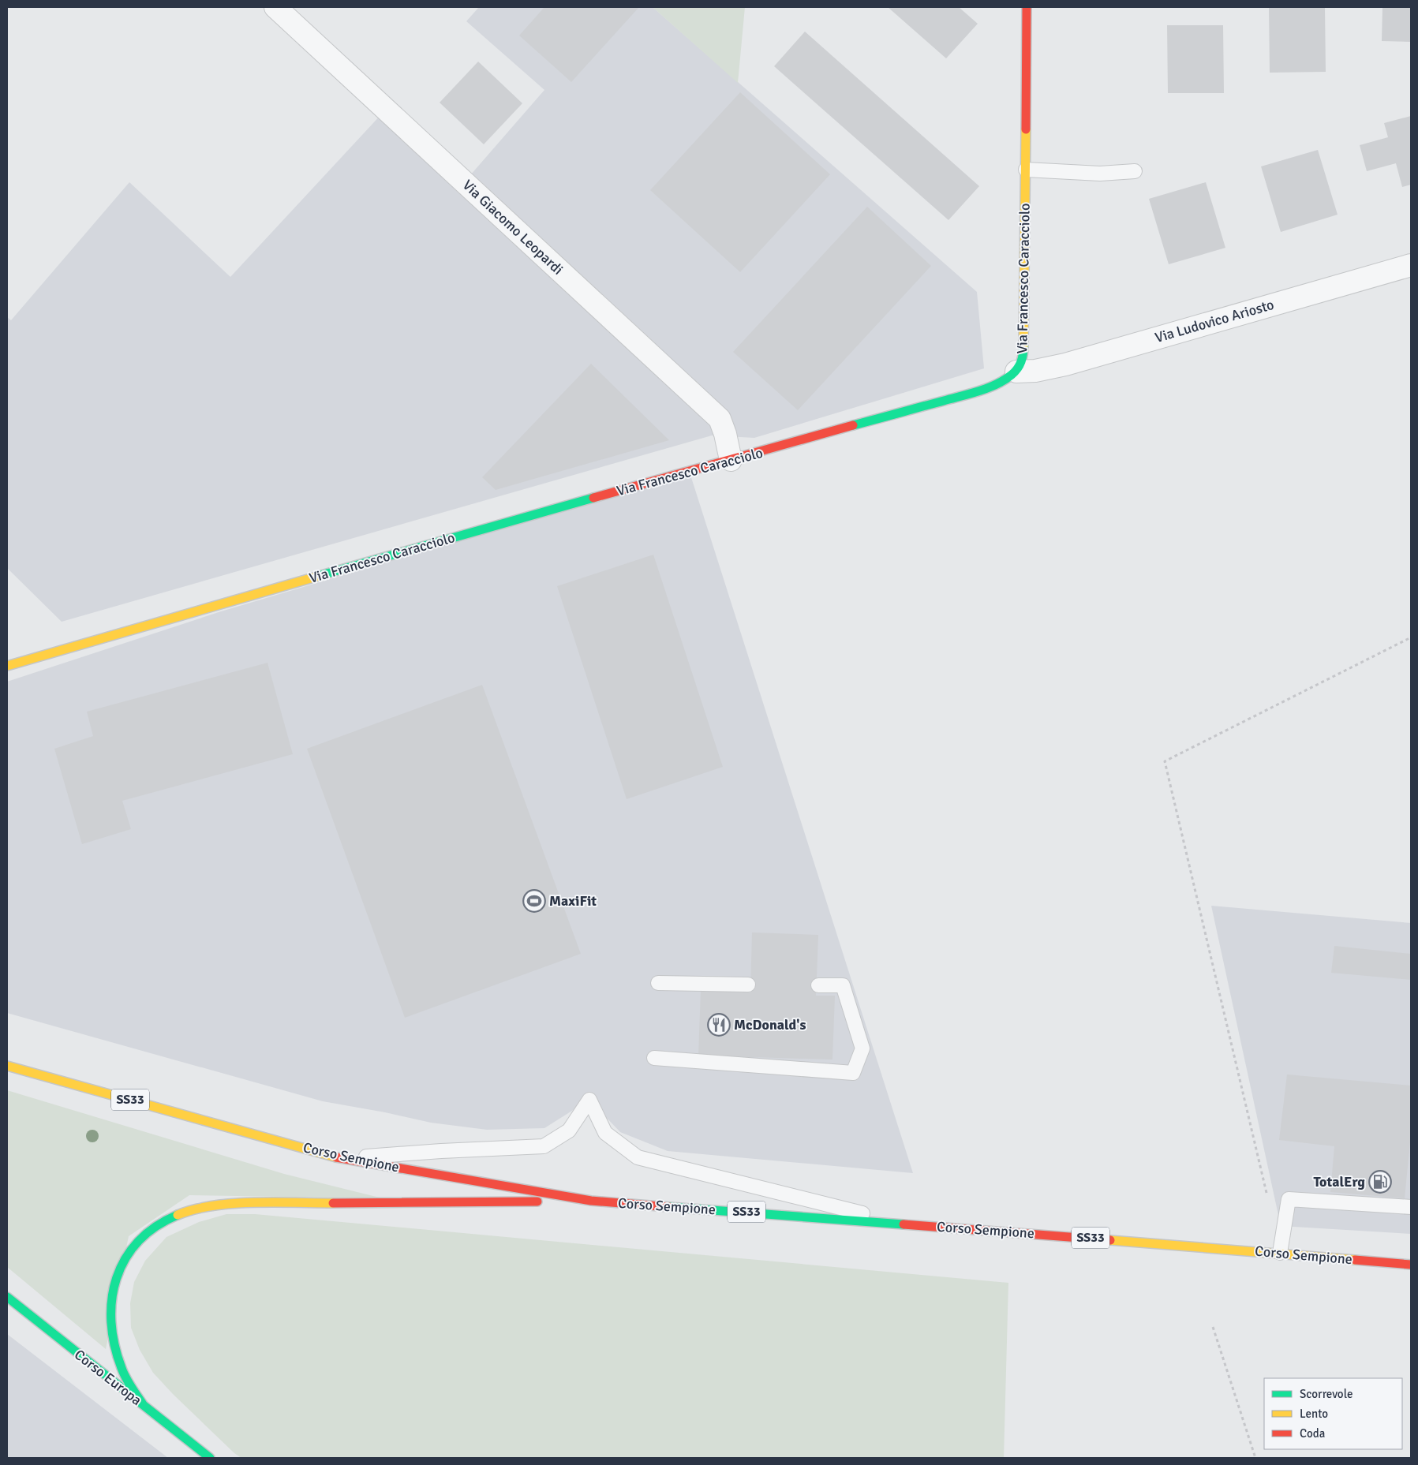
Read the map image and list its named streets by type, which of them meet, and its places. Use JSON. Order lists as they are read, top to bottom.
{
  "streets": {
    "main road": [
      "Via Francesco Caracciolo",
      "SS33",
      "Corso Sempione",
      "Corso Europa"
    ],
    "street": ["Via Giacomo Leopardi", "Via Ludovico Ariosto"]
  },
  "crossings": [
    ["Via Giacomo Leopardi", "Via Francesco Caracciolo"],
    ["Via Francesco Caracciolo", "Via Ludovico Ariosto"]
  ],
  "places": {
    "sports": ["MaxiFit"],
    "restaurant": ["McDonald's"],
    "fuel station": ["TotalErg"]
  },
  "legend": ["Scorrevole", "Lento", "Coda"]
}
